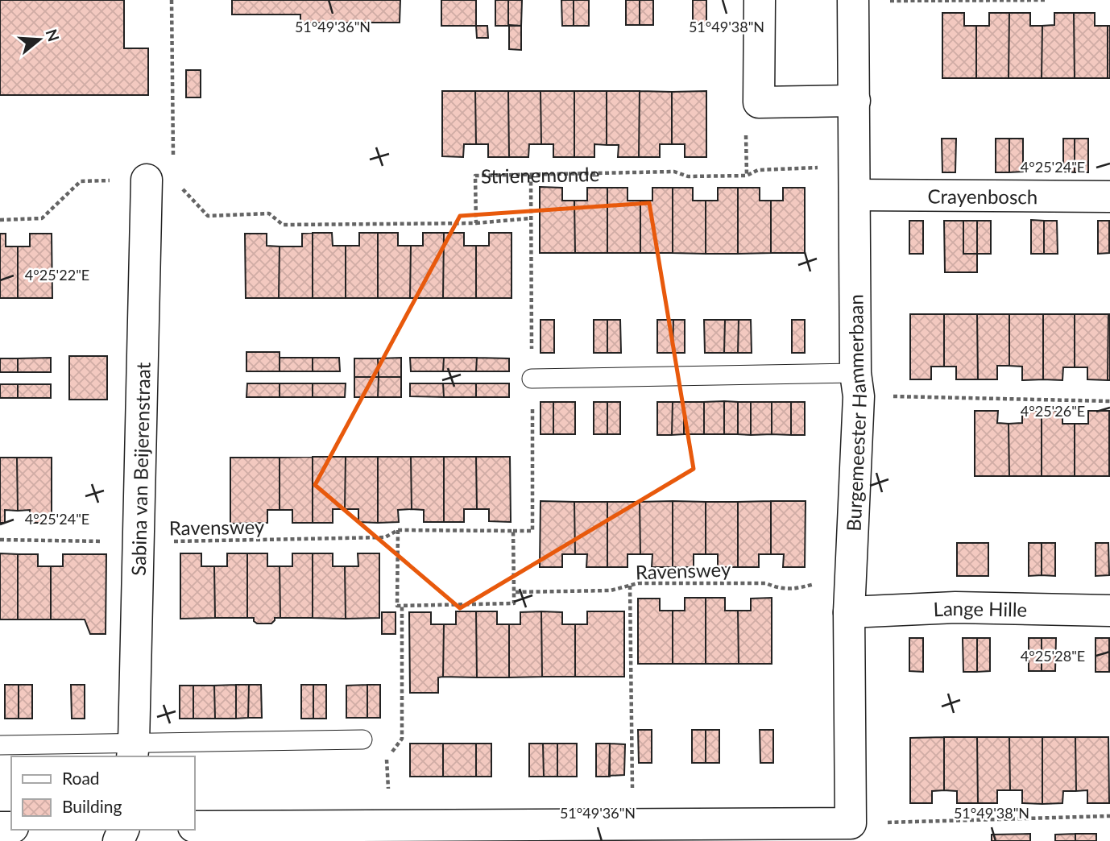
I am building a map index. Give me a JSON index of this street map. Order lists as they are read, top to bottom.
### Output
{
  "streets": {
    "street": [
      "Crayenbosch",
      "Burgemeester Hammerbaan",
      "Sabina van Beijerenstraat",
      "Lange Hille"
    ],
    "path": ["Strienemonde", "Ravenswey"]
  },
  "crossings": [
    ["Strienemonde", "Crayenbosch"],
    ["Strienemonde", "Burgemeester Hammerbaan"],
    ["Crayenbosch", "Burgemeester Hammerbaan"],
    ["Burgemeester Hammerbaan", "Ravenswey"],
    ["Burgemeester Hammerbaan", "Lange Hille"],
    ["Sabina van Beijerenstraat", "Ravenswey"]
  ],
  "legend": ["Road", "Building"],
  "north": "right",
  "coordinates": [
    "51°49'36\"N",
    "51°49'38\"N",
    "4°25'24\"E",
    "4°25'22\"E",
    "4°25'26\"E",
    "4°25'28\"E"
  ]
}
